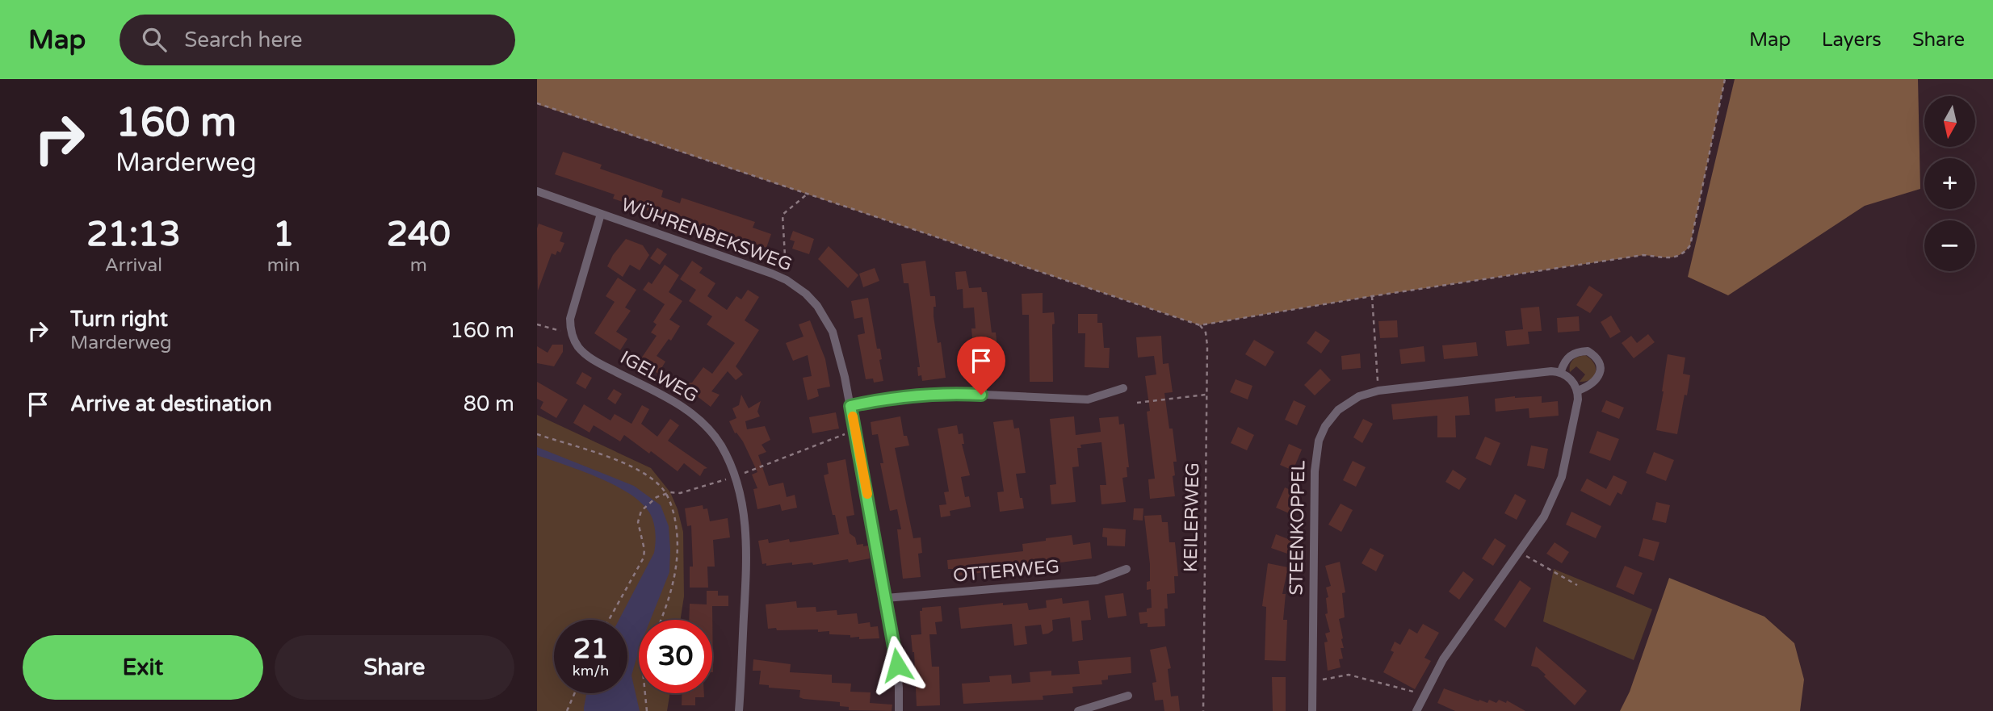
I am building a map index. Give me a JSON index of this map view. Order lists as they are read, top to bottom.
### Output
{
  "streets": {
    "street": [
      "WÜHRENBEKSWEG",
      "IGELWEG",
      "STEENKOPPEL",
      "OTTERWEG"
    ],
    "path": ["KEILERWEG"]
  },
  "crossings": [
    ["WÜHRENBEKSWEG", "OTTERWEG"]
  ],
  "north": "bottom",
  "page": {
    "header": "Map",
    "search": "Search here",
    "nav": ["Map", "Layers", "Share"],
    "turn": ["160 m", "Marderweg"],
    "map_buttons": ["+", "−"],
    "eta": [
      "21:13",
      "Arrival",
      "1",
      "min",
      "240",
      "m"
    ],
    "list": [
      {
        "name": "Turn right",
        "note": "Marderweg",
        "value": "160 m"
      },
      {
        "name": "Arrive at destination",
        "value": "80 m"
      }
    ],
    "speed": "21 km/h",
    "limit": "30",
    "buttons": ["Exit", "Share"]
  }
}
